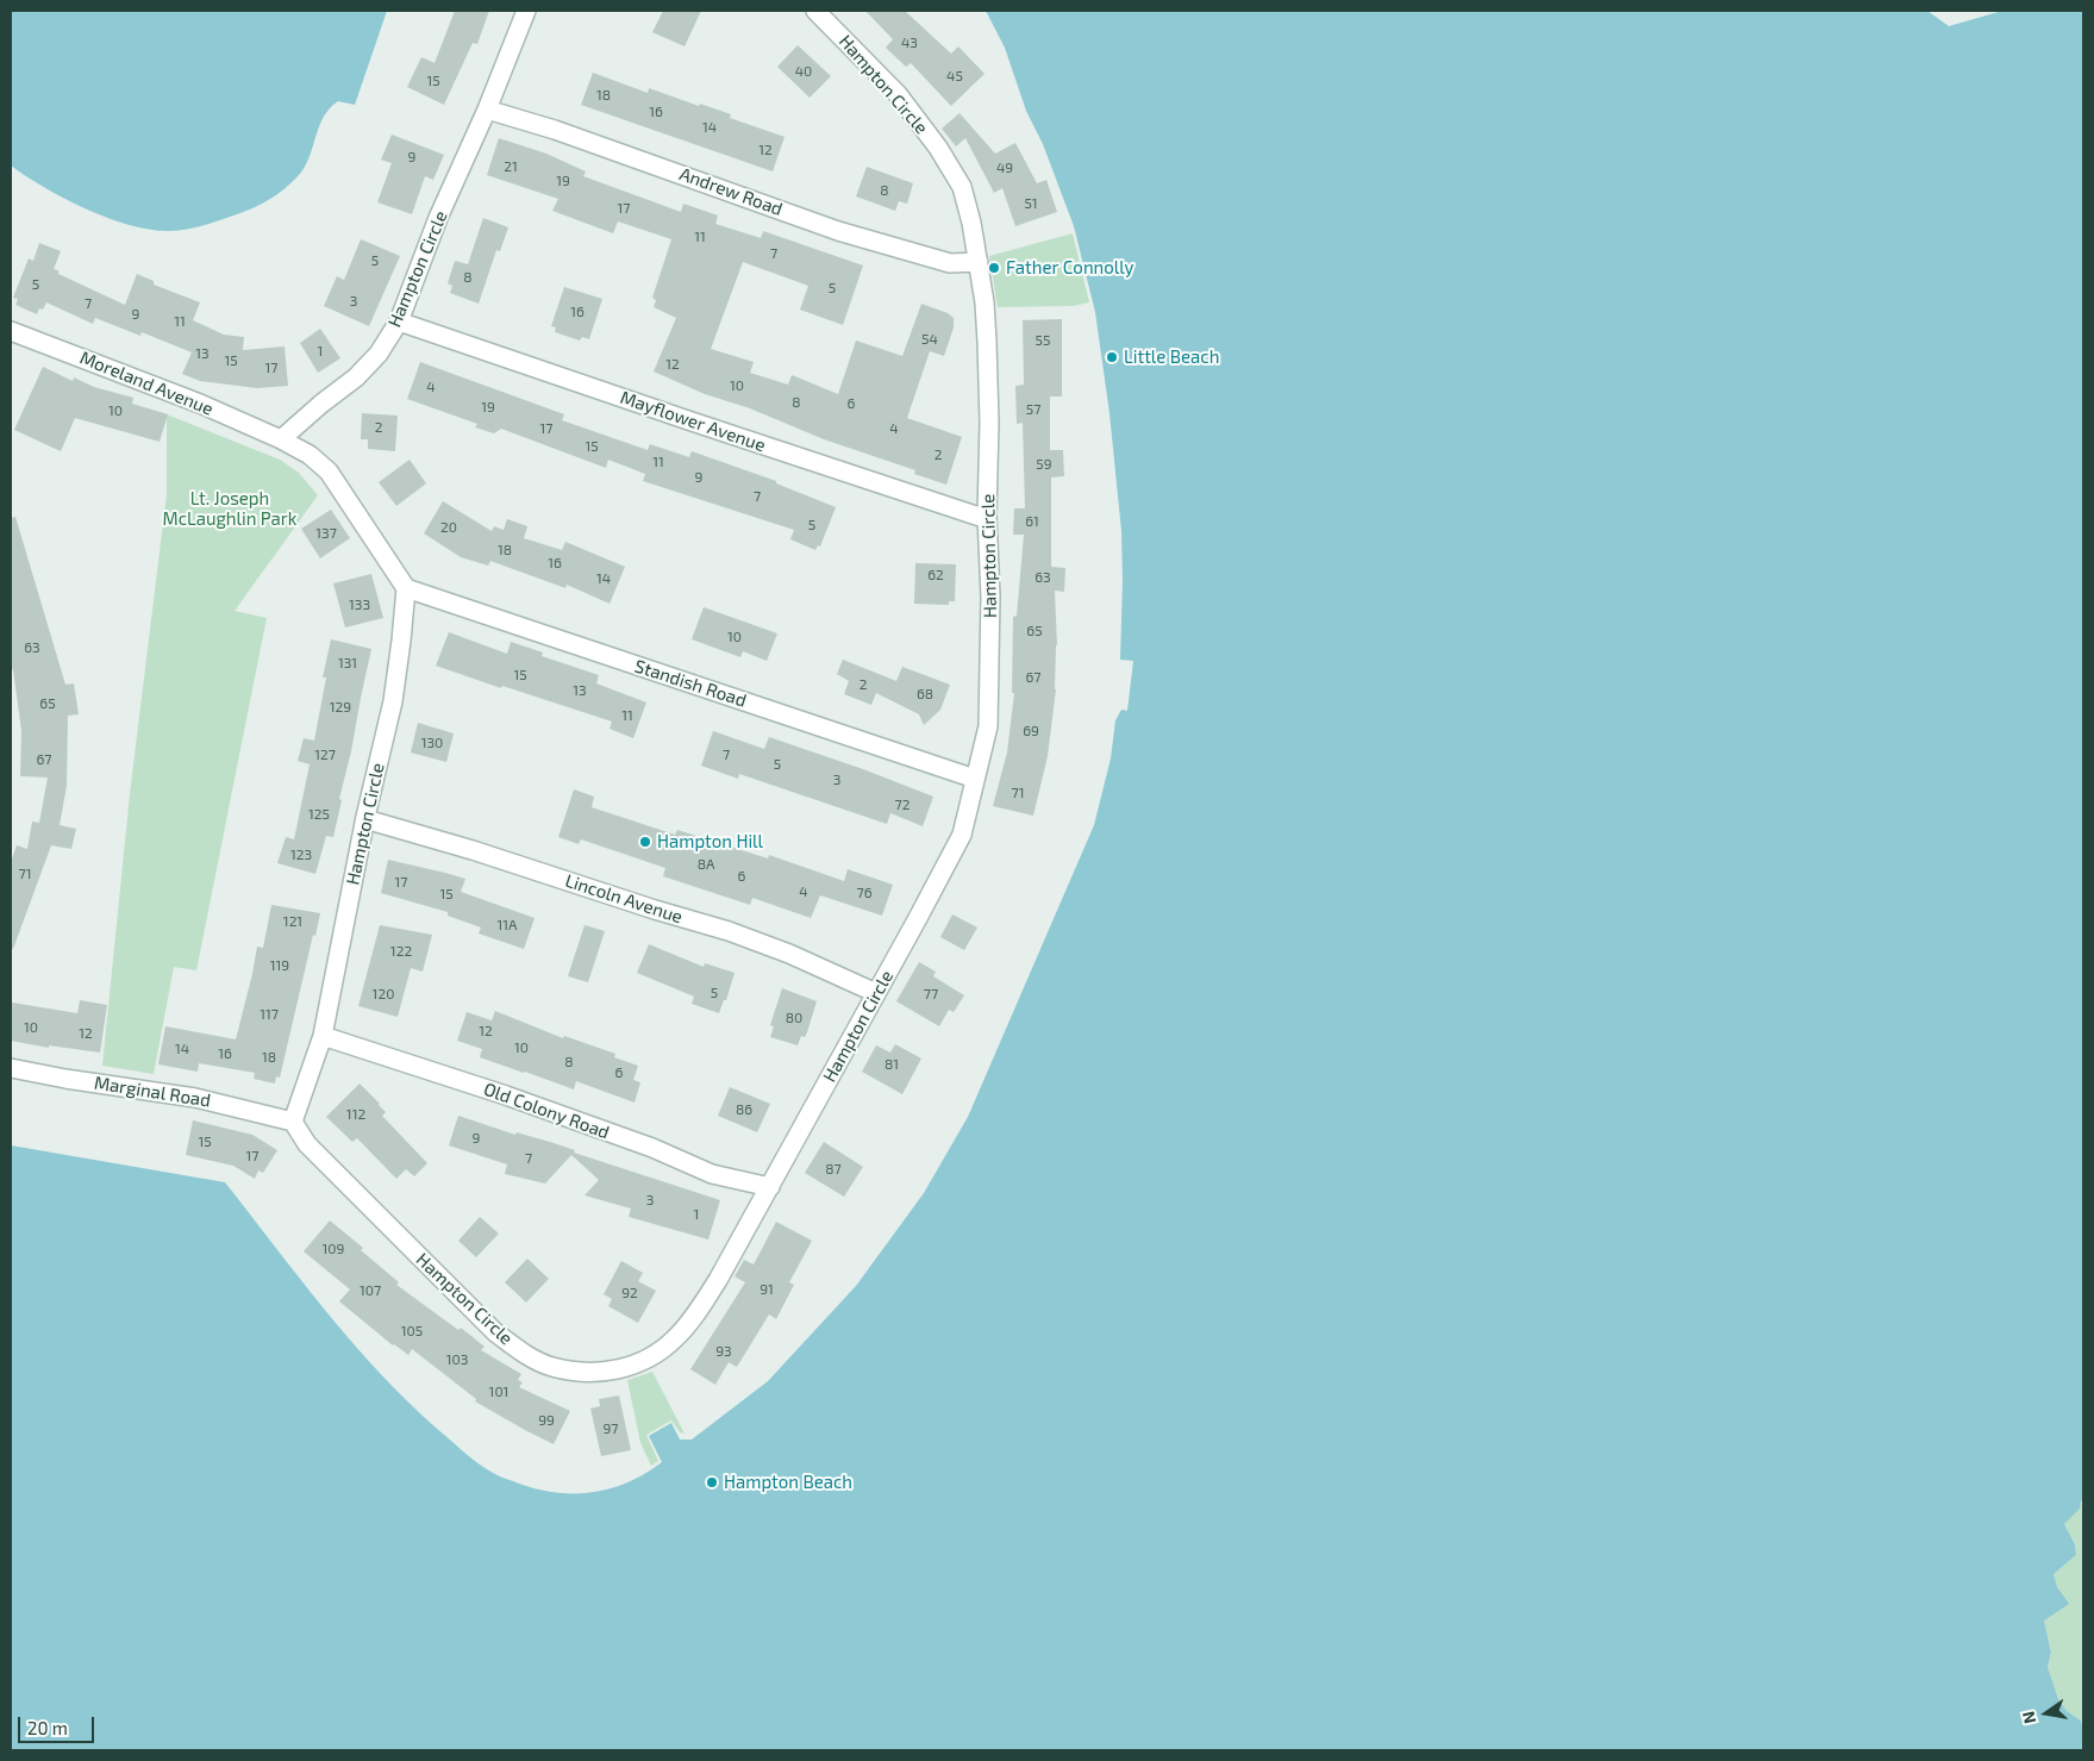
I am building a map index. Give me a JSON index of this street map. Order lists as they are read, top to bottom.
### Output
{
  "streets": {
    "street": [
      "Hampton Circle",
      "Andrew Road",
      "Moreland Avenue",
      "Mayflower Avenue",
      "Standish Road",
      "Lincoln Avenue",
      "Marginal Road",
      "Old Colony Road"
    ]
  },
  "crossings": [
    ["Hampton Circle", "Andrew Road"],
    ["Hampton Circle", "Moreland Avenue"],
    ["Hampton Circle", "Mayflower Avenue"],
    ["Hampton Circle", "Standish Road"],
    ["Hampton Circle", "Lincoln Avenue"],
    ["Hampton Circle", "Marginal Road"],
    ["Hampton Circle", "Old Colony Road"]
  ],
  "parks": ["Lt. Joseph McLaughlin Park"],
  "places": [
    "Father Connolly",
    "Little Beach",
    "Hampton Hill",
    "Hampton Beach"
  ],
  "house_numbers": [
    "43",
    "40",
    "45",
    "15",
    "18",
    "16",
    "14",
    "12",
    "9",
    "21",
    "49",
    "19",
    "8",
    "51",
    "17",
    "11",
    "7",
    "5",
    "8",
    "5",
    "5",
    "3",
    "7",
    "16",
    "9",
    "11",
    "54",
    "55",
    "1",
    "13",
    "15",
    "12",
    "17",
    "10",
    "4",
    "8",
    "6",
    "19",
    "57",
    "10",
    "2",
    "17",
    "4",
    "15",
    "2",
    "11",
    "59",
    "9",
    "7",
    "61",
    "5",
    "20",
    "137",
    "18",
    "16",
    "62",
    "63",
    "14",
    "133",
    "65",
    "10",
    "63",
    "131",
    "15",
    "67",
    "2",
    "13",
    "68",
    "65",
    "129",
    "11",
    "69",
    "130",
    "127",
    "7",
    "67",
    "5",
    "3",
    "71",
    "72",
    "125",
    "123",
    "8A",
    "71",
    "6",
    "17",
    "4",
    "76",
    "15",
    "121",
    "11A",
    "122",
    "119",
    "5",
    "120",
    "77",
    "117",
    "80",
    "10",
    "12",
    "12",
    "10",
    "14",
    "16",
    "18",
    "8",
    "81",
    "6",
    "86",
    "112",
    "9",
    "15",
    "17",
    "7",
    "87",
    "3",
    "1",
    "109",
    "91",
    "107",
    "92",
    "105",
    "93",
    "103",
    "101",
    "99",
    "97"
  ],
  "scale_bar": "20 m",
  "north": "left"
}
